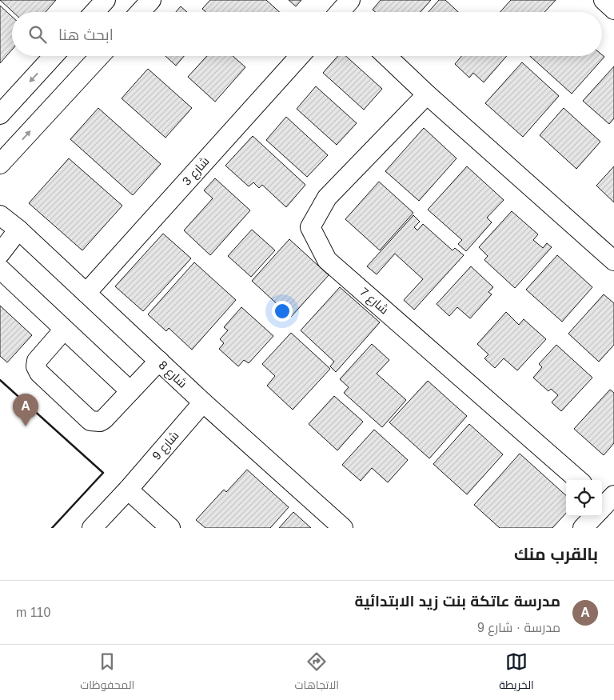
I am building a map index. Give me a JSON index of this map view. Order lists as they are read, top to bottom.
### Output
{
  "streets": {
    "street": [
      "شارع 3",
      "شارع 7",
      "شارع 8",
      "شارع 9"
    ]
  },
  "crossings": [
    ["شارع 3", "شارع 8"],
    ["شارع 8", "شارع 9"]
  ],
  "page": {
    "search": "ابحث هنا",
    "pins": "A",
    "heading": "بالقرب منك",
    "list": [
      {
        "mark": "A",
        "name": "مدرسة عاتكة بنت زيد الابتدائية",
        "note": "مدرسة · شارع 9",
        "value": "110 m"
      }
    ],
    "nav": ["الخريطة", "الاتجاهات", "المحفوظات"]
  }
}
